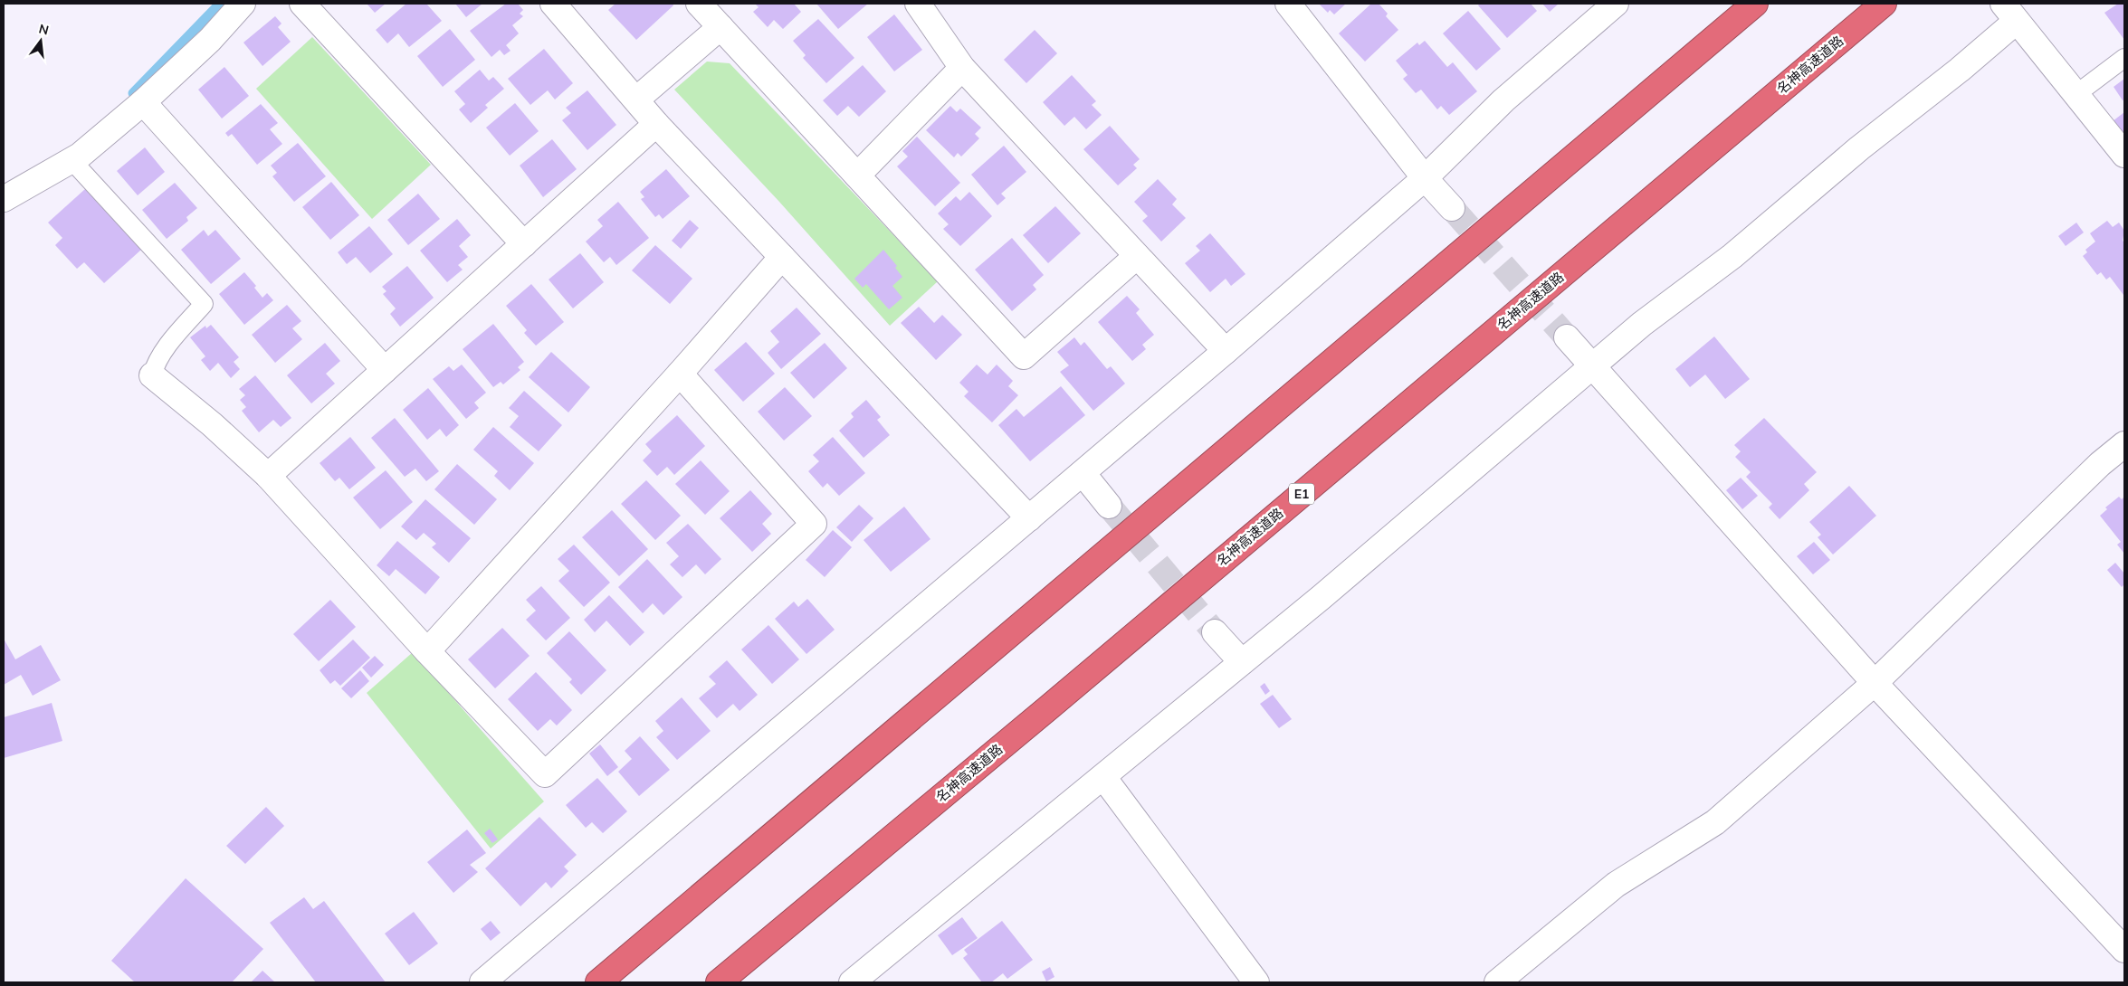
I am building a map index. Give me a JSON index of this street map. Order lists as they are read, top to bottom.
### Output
{
  "streets": {
    "highway": ["名神高速道路", "E1"]
  },
  "north": "top"
}
